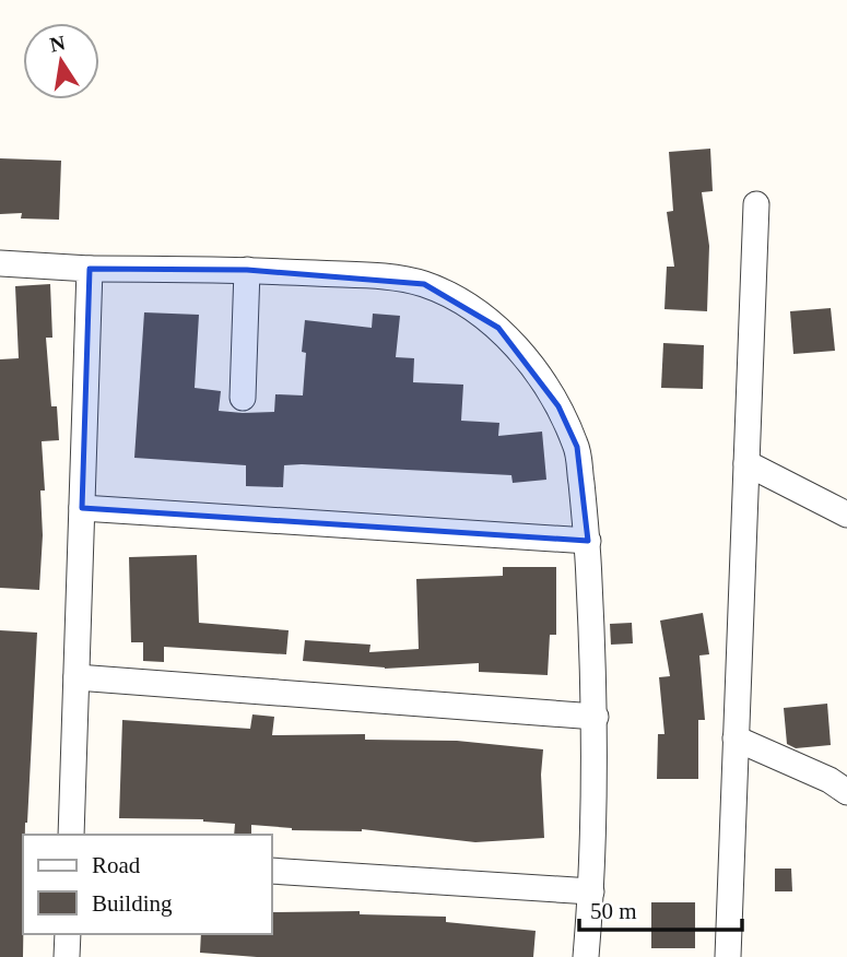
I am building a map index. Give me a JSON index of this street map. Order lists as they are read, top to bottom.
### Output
{
  "legend": ["Road", "Building"],
  "scale_bar": "50 m",
  "north": "top"
}
